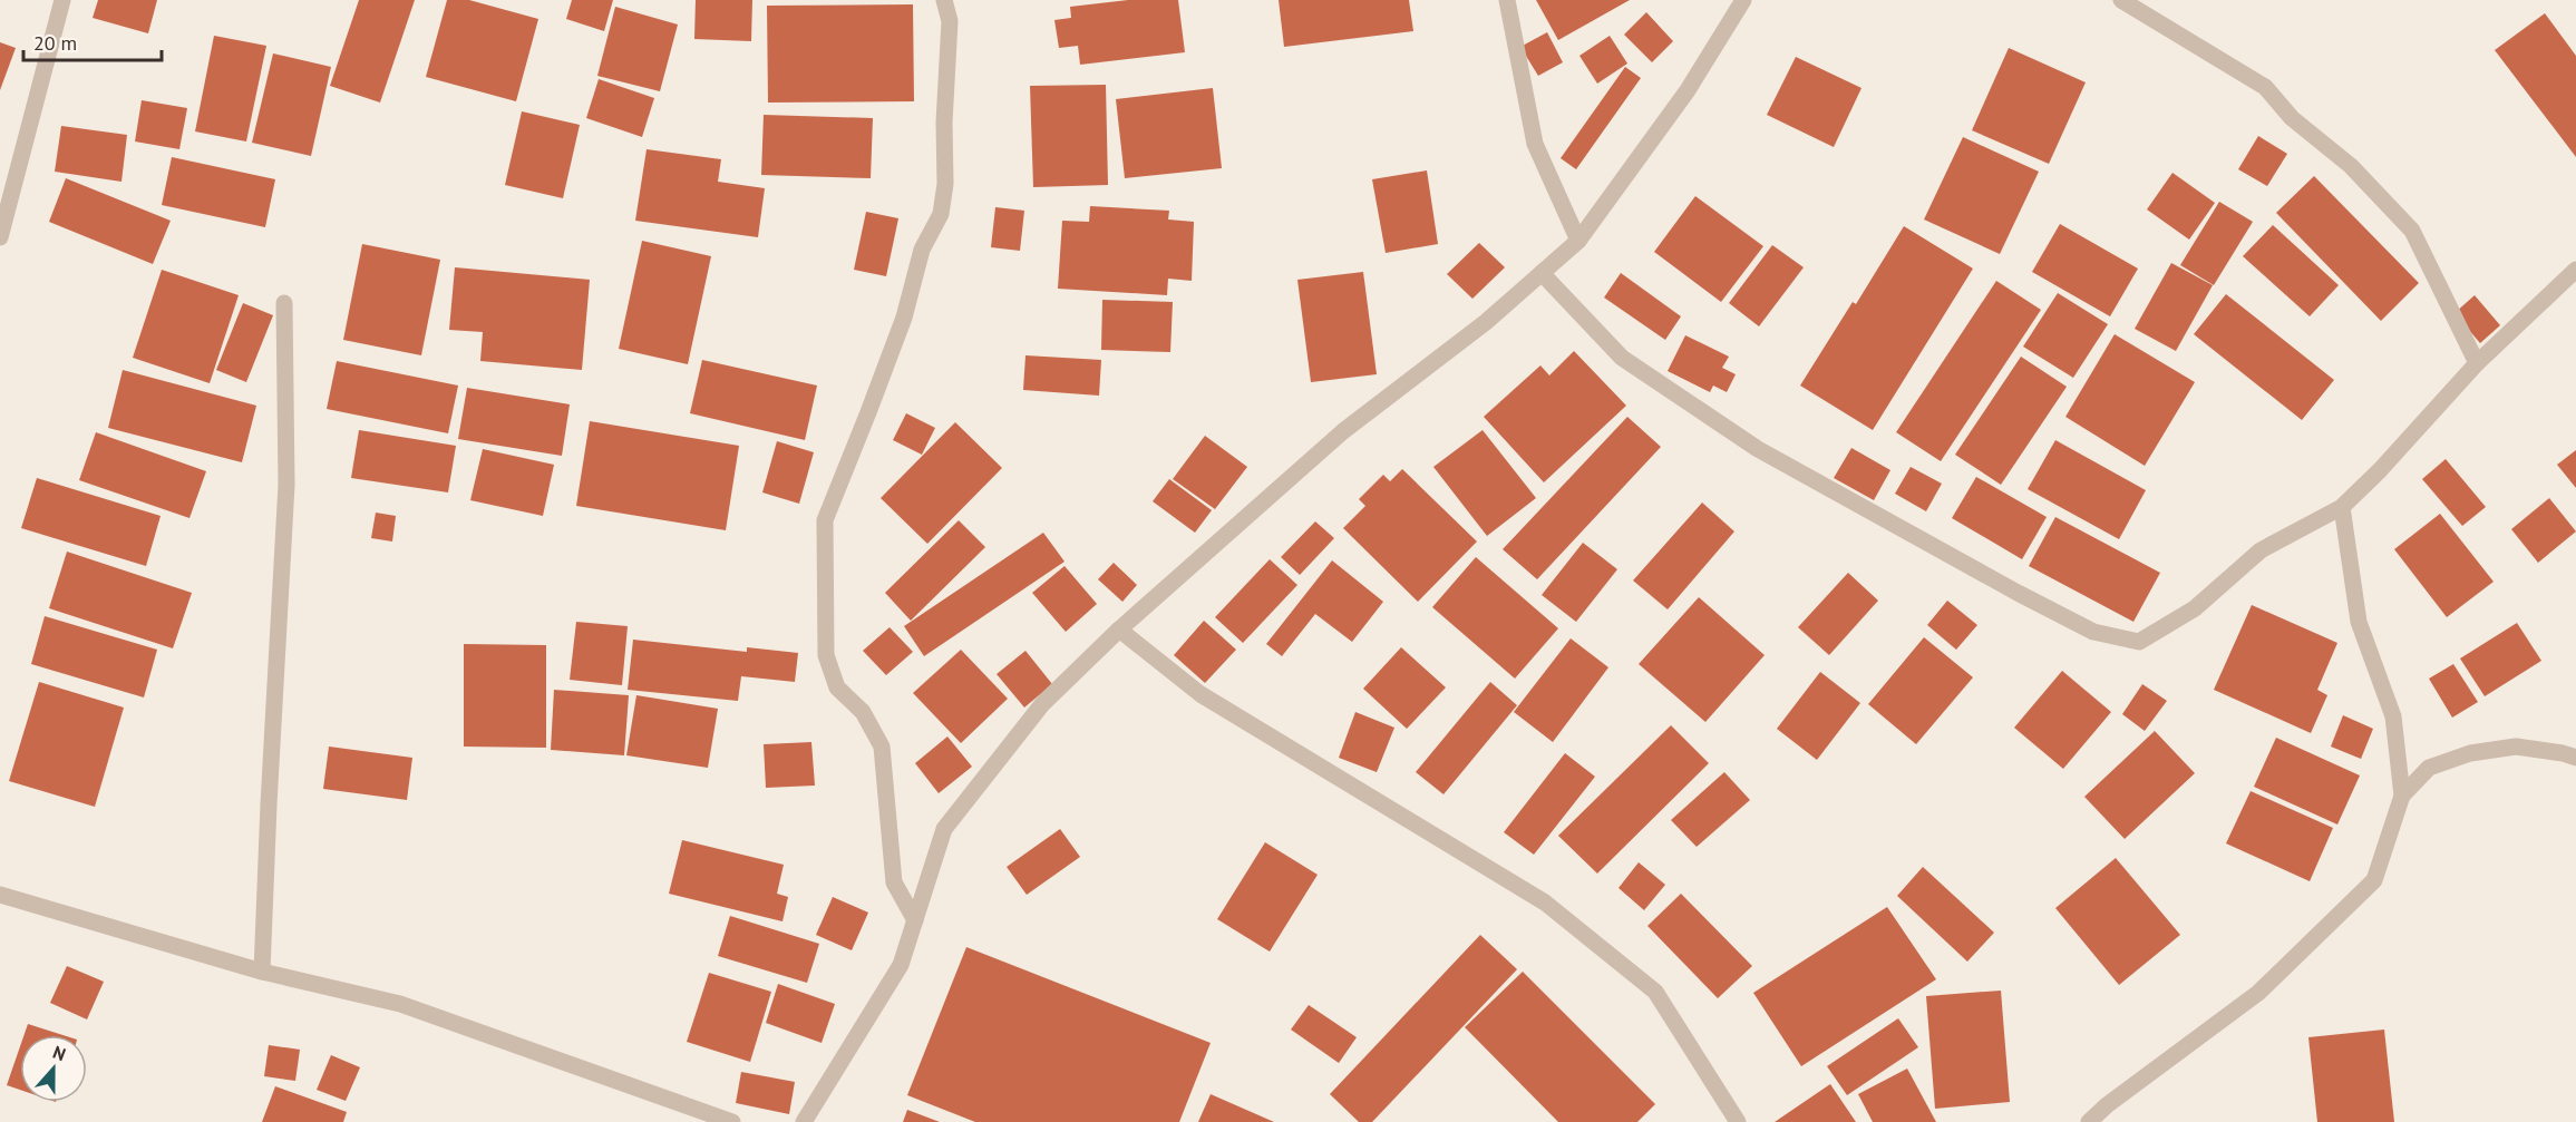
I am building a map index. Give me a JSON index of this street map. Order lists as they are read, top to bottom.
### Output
{
  "scale_bar": "20 m",
  "north": "top"
}
